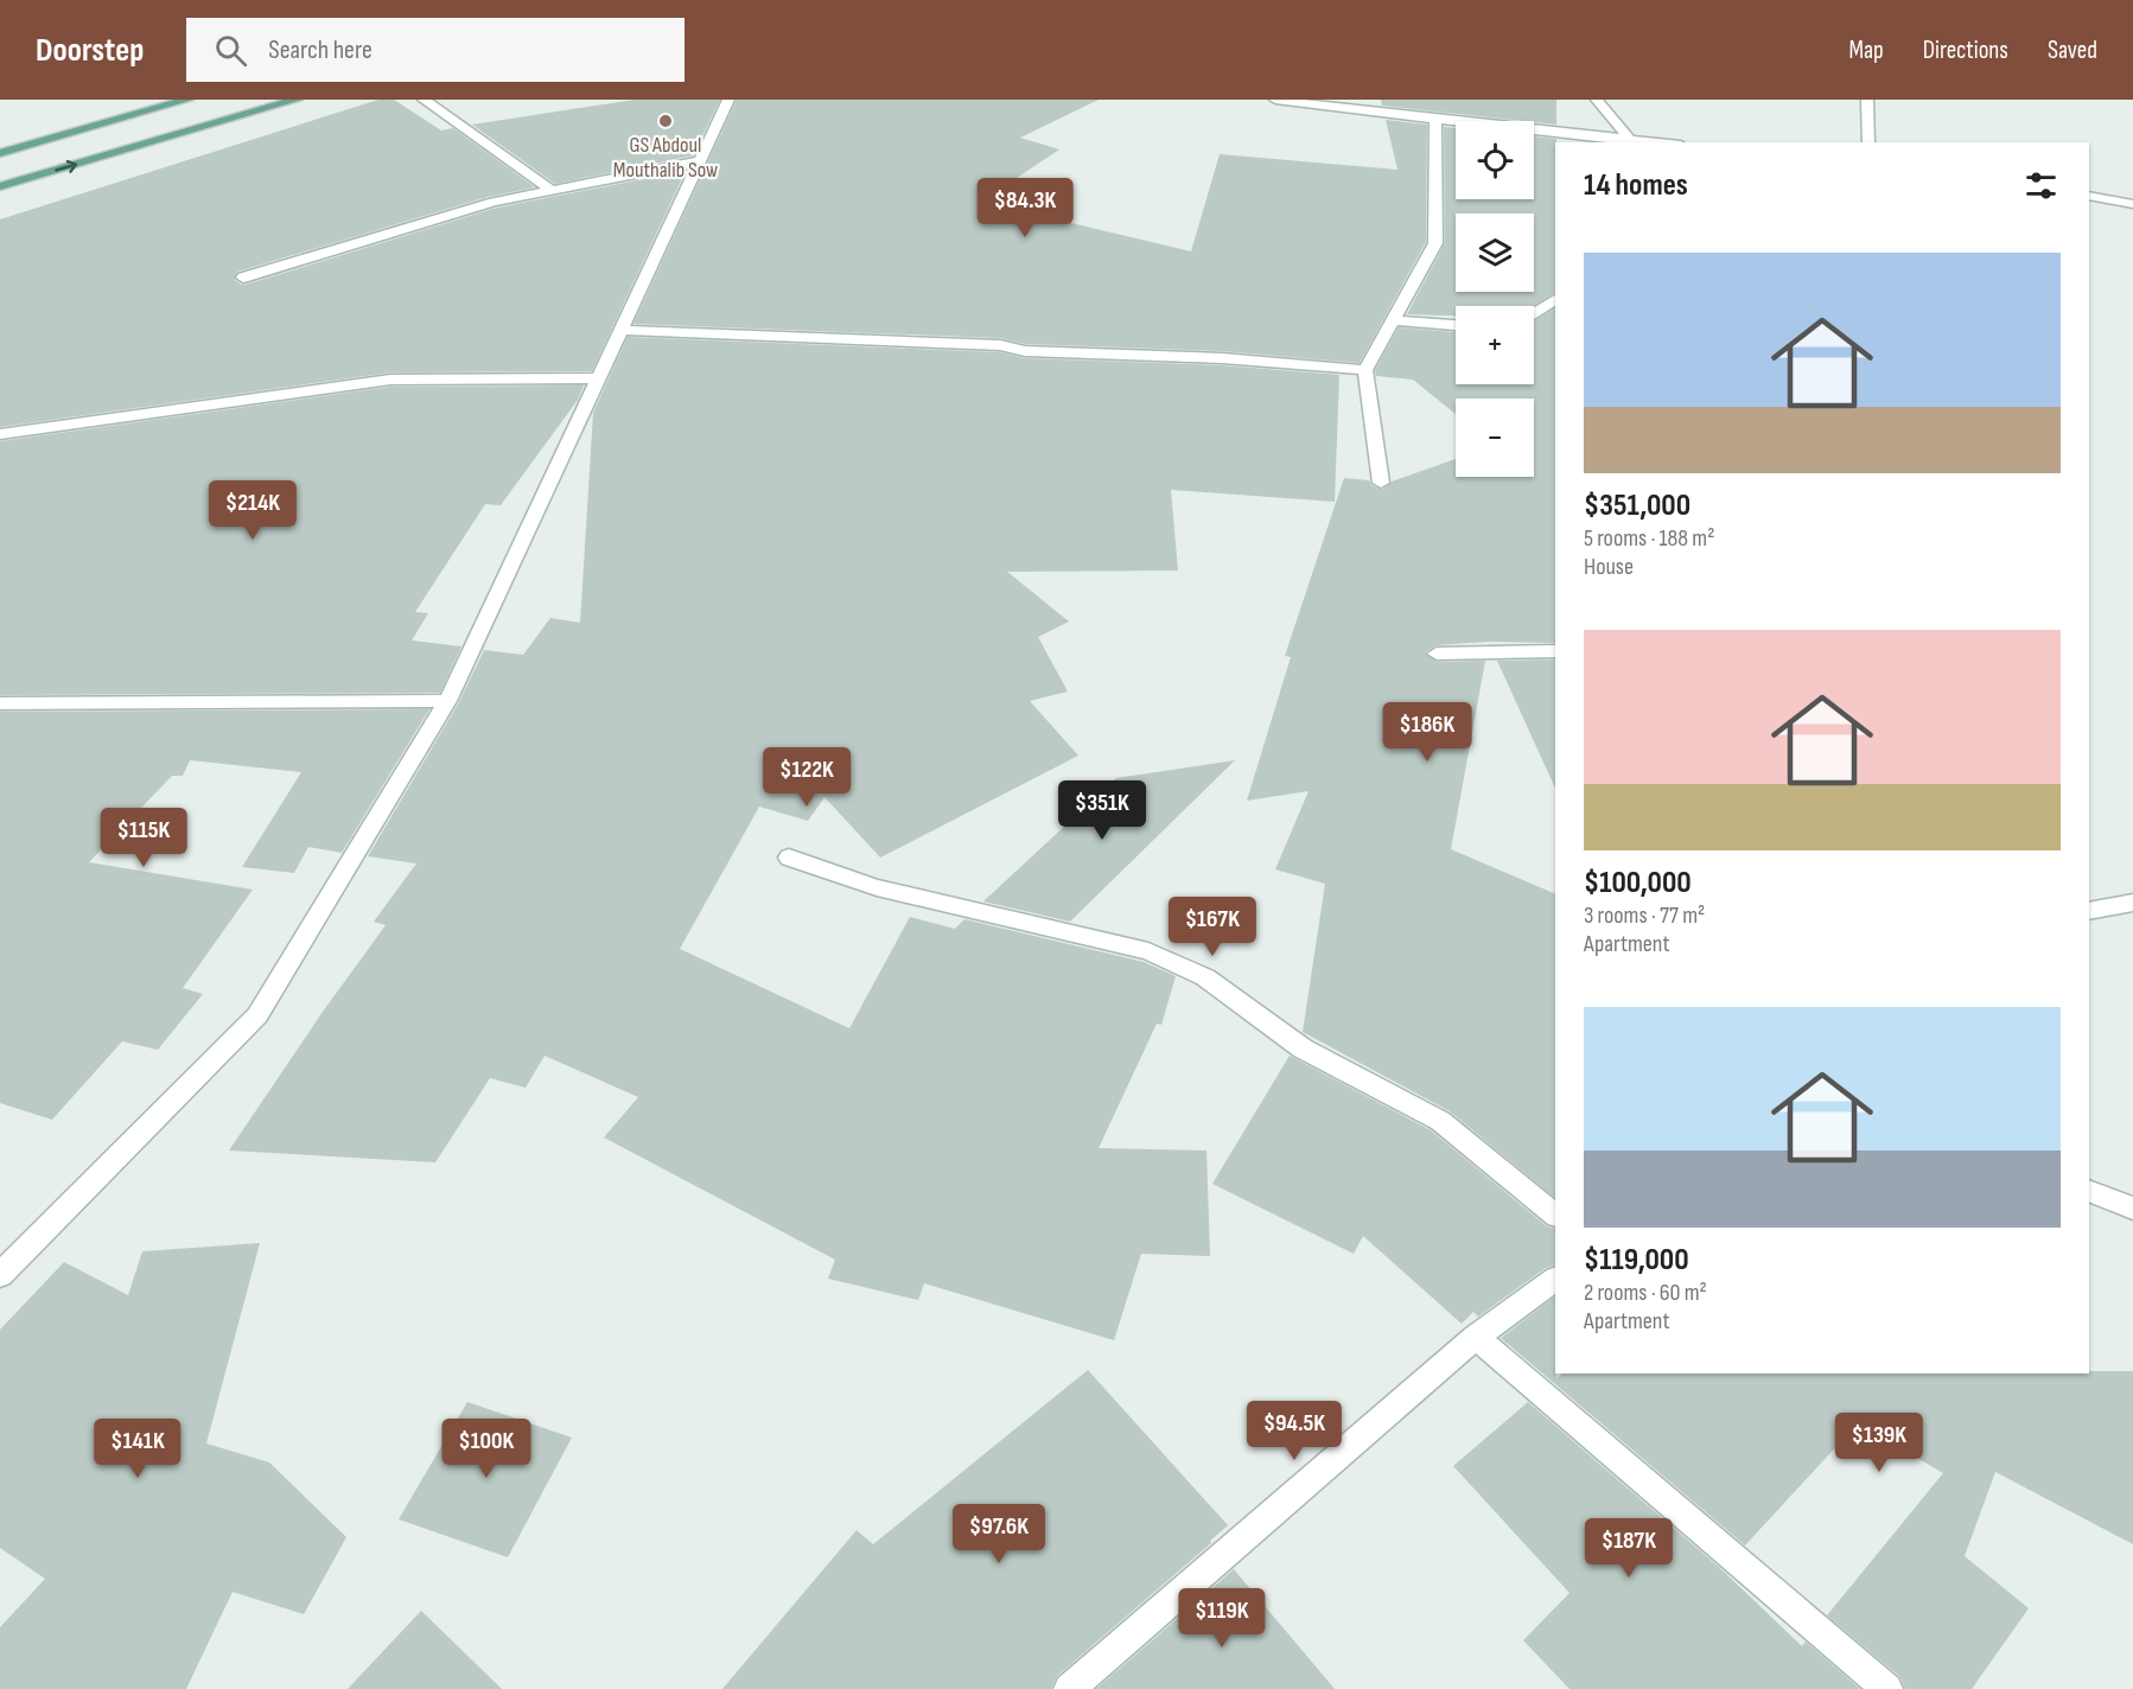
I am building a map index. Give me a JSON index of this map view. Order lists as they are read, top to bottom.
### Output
{
  "places": ["GS Abdoul Mouthalib Sow"],
  "page": {
    "header": "Doorstep",
    "search": "Search here",
    "nav": ["Map", "Directions", "Saved"],
    "map_buttons": ["+", "−"],
    "heading": "14 homes",
    "price": [
      "$84.3K",
      "$214K",
      "$186K",
      "$122K",
      "$351K",
      "$115K",
      "$167K",
      "$94.5K",
      "$139K",
      "$141K",
      "$100K",
      "$97.6K",
      "$187K",
      "$119K"
    ],
    "list": [
      {
        "name": "$351,000",
        "note": "5 rooms · 188 m² · House"
      },
      {
        "name": "$100,000",
        "note": "3 rooms · 77 m² · Apartment"
      },
      {
        "name": "$119,000",
        "note": "2 rooms · 60 m² · Apartment"
      }
    ]
  }
}
